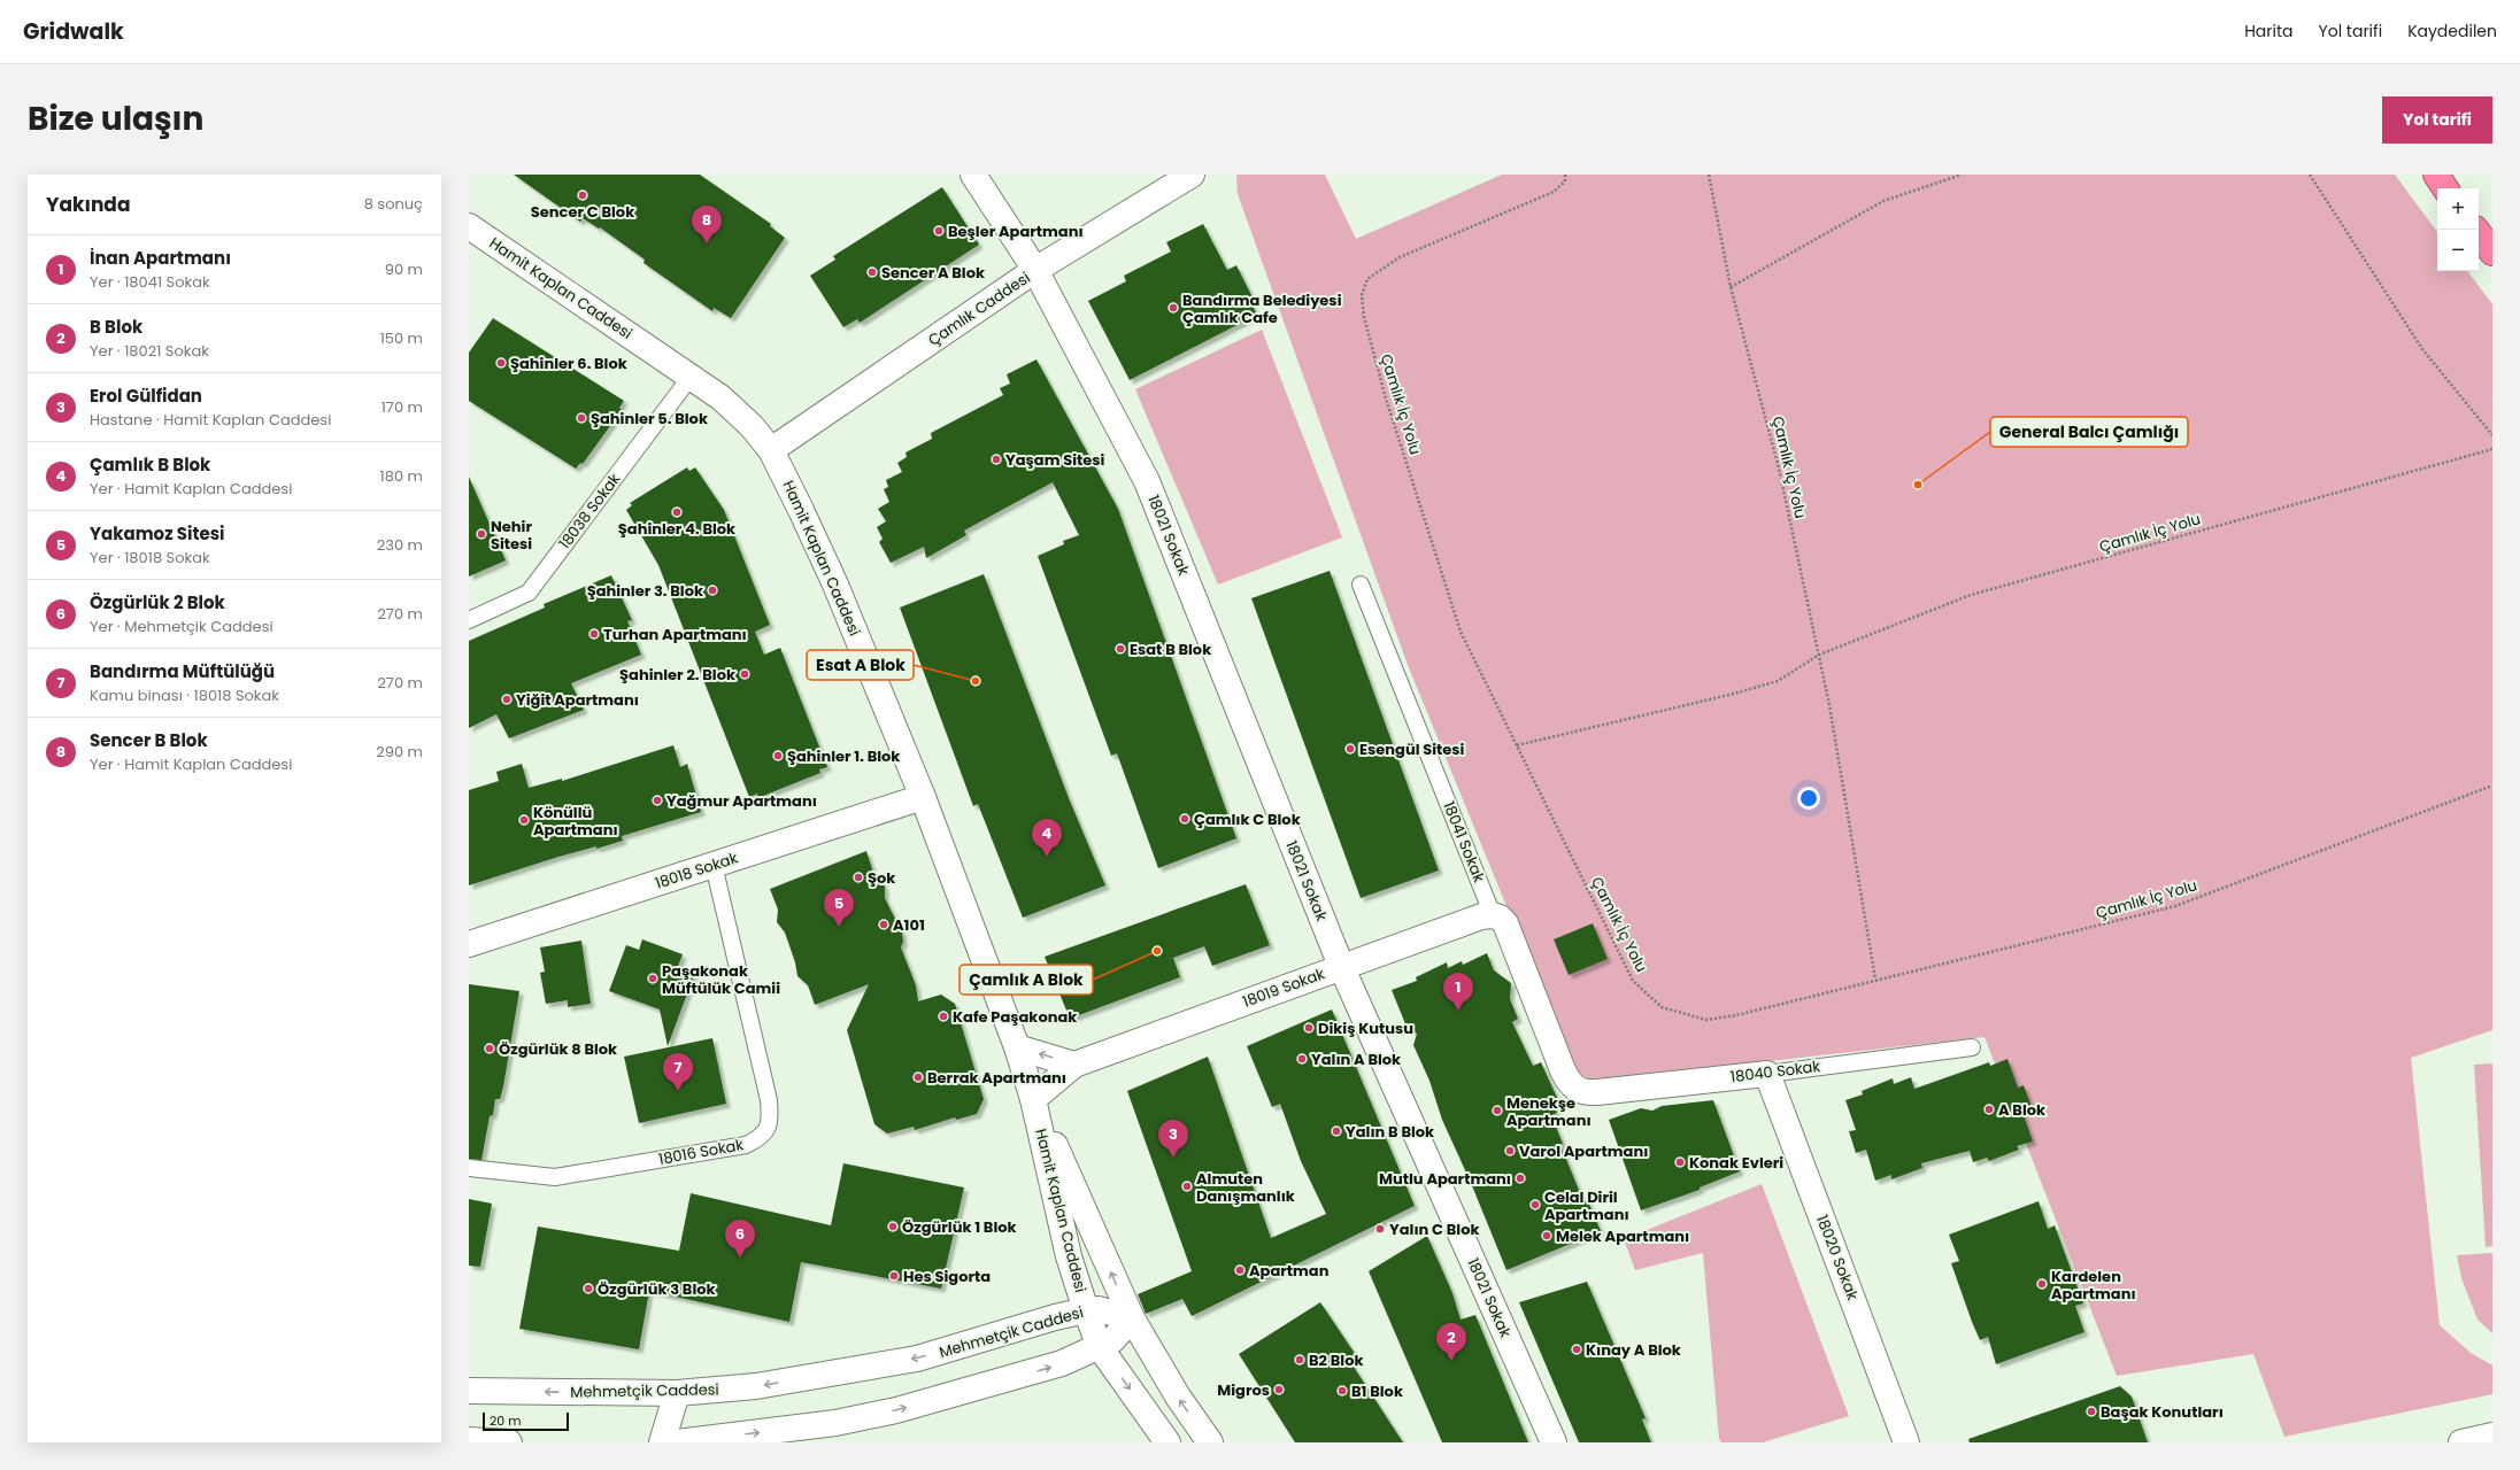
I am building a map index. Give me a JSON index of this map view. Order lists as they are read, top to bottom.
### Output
{
  "streets": {
    "street": [
      "Hamit Kaplan Caddesi",
      "Çamlık Caddesi",
      "18021 Sokak",
      "18041 Sokak",
      "18018 Sokak",
      "18019 Sokak",
      "18040 Sokak",
      "18020 Sokak",
      "Mehmetçik Caddesi"
    ],
    "lane": ["18038 Sokak", "18016 Sokak"],
    "path": ["Çamlık İç Yolu"]
  },
  "crossings": [
    ["Hamit Kaplan Caddesi", "Çamlık Caddesi"],
    ["Hamit Kaplan Caddesi", "18038 Sokak"],
    ["Hamit Kaplan Caddesi", "18018 Sokak"],
    ["Hamit Kaplan Caddesi", "18019 Sokak"],
    ["Hamit Kaplan Caddesi", "Mehmetçik Caddesi"],
    ["Çamlık Caddesi", "18021 Sokak"],
    ["18021 Sokak", "18019 Sokak"],
    ["18041 Sokak", "18019 Sokak"],
    ["18041 Sokak", "18040 Sokak"],
    ["18018 Sokak", "18016 Sokak"],
    ["18040 Sokak", "18020 Sokak"]
  ],
  "places": [
    "Sencer C Blok",
    "Beşler Apartmanı",
    "Sencer A Blok",
    "Bandırma Belediyesi Çamlık Cafe",
    "Şahinler 6. Blok",
    "Şahinler 5. Blok",
    "Yaşam Sitesi",
    "General Balcı Çamlığı",
    "Şahinler 4. Blok",
    "Nehir Sitesi",
    "Şahinler 3. Blok",
    "Turhan Apartmanı",
    "Esat B Blok",
    "Şahinler 2. Blok",
    "Esat A Blok",
    "Yiğit Apartmanı",
    "Esengül Sitesi",
    "Şahinler 1. Blok",
    "Yağmur Apartmanı",
    "Çamlık C Blok",
    "Könüllü Apartmanı",
    "Şok",
    "A101",
    "Çamlık A Blok",
    "Paşakonak Müftülük Camii",
    "Kafe Paşakonak",
    "Dikiş Kutusu",
    "Özgürlük 8 Blok",
    "Yalın A Blok",
    "Berrak Apartmanı",
    "A Blok",
    "Menekşe Apartmanı",
    "Yalın B Blok",
    "Varol Apartmanı",
    "Konak Evleri",
    "Mutlu Apartmanı",
    "Almuten Danışmanlık",
    "Celal Diril Apartmanı",
    "Özgürlük 1 Blok",
    "Yalın C Blok",
    "Melek Apartmanı",
    "Apartman",
    "Hes Sigorta",
    "Kardelen Apartmanı",
    "Özgürlük 3 Blok",
    "Kınay A Blok",
    "B2 Blok",
    "Migros",
    "B1 Blok",
    "Başak Konutları"
  ],
  "scale_bar": "20 m",
  "page": {
    "header": "Gridwalk",
    "nav": ["Harita", "Yol tarifi", "Kaydedilen"],
    "title": "Bize ulaşın",
    "buttons": "Yol tarifi",
    "heading": ["Yakında", "8 sonuç"],
    "map_buttons": ["+", "−"],
    "pins": [
      "8",
      "4",
      "5",
      "1",
      "7",
      "3",
      "6",
      "2"
    ],
    "list": [
      {
        "mark": "1",
        "name": "İnan Apartmanı",
        "note": "Yer · 18041 Sokak",
        "value": "90 m"
      },
      {
        "mark": "2",
        "name": "B Blok",
        "note": "Yer · 18021 Sokak",
        "value": "150 m"
      },
      {
        "mark": "3",
        "name": "Erol Gülfidan",
        "note": "Hastane · Hamit Kaplan Caddesi",
        "value": "170 m"
      },
      {
        "mark": "4",
        "name": "Çamlık B Blok",
        "note": "Yer · Hamit Kaplan Caddesi",
        "value": "180 m"
      },
      {
        "mark": "5",
        "name": "Yakamoz Sitesi",
        "note": "Yer · 18018 Sokak",
        "value": "230 m"
      },
      {
        "mark": "6",
        "name": "Özgürlük 2 Blok",
        "note": "Yer · Mehmetçik Caddesi",
        "value": "270 m"
      },
      {
        "mark": "7",
        "name": "Bandırma Müftülüğü",
        "note": "Kamu binası · 18018 Sokak",
        "value": "270 m"
      },
      {
        "mark": "8",
        "name": "Sencer B Blok",
        "note": "Yer · Hamit Kaplan Caddesi",
        "value": "290 m"
      }
    ],
    "scale": "20 m"
  }
}
